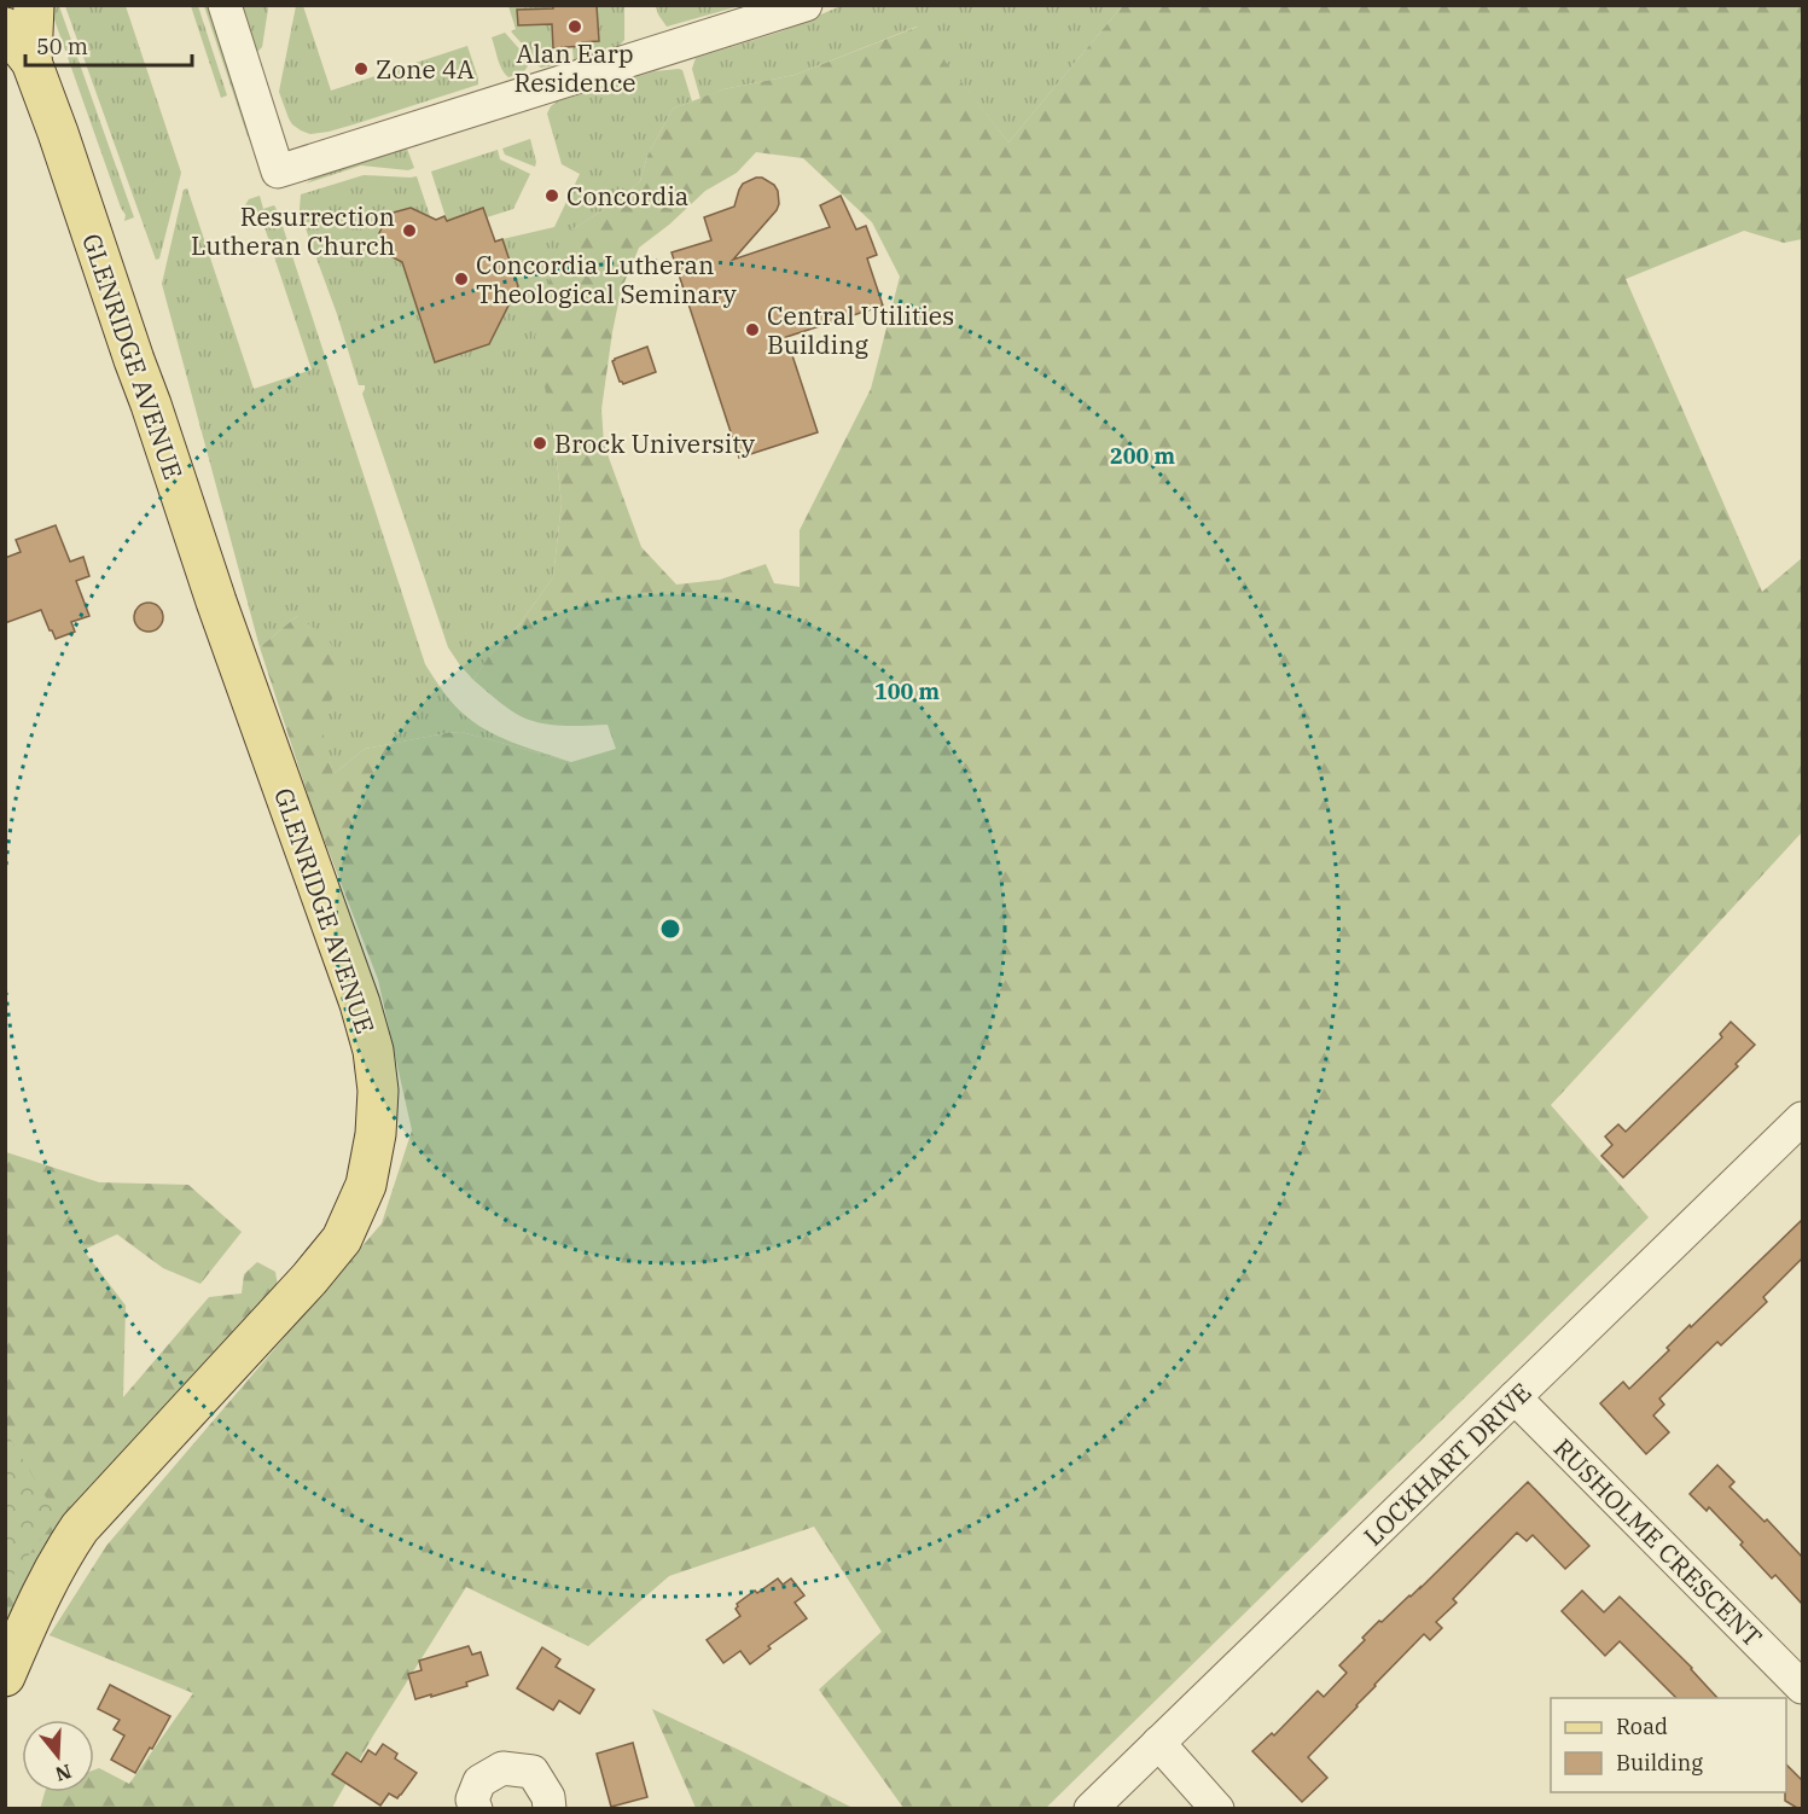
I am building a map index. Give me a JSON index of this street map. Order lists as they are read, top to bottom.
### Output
{
  "streets": {
    "main road": ["GLENRIDGE AVENUE"],
    "street": ["LOCKHART DRIVE", "RUSHOLME CRESCENT"]
  },
  "crossings": [
    ["LOCKHART DRIVE", "RUSHOLME CRESCENT"]
  ],
  "places": [
    "Alan Earp Residence",
    "Zone 4A",
    "Concordia",
    "Resurrection Lutheran Church",
    "Concordia Lutheran Theological Seminary",
    "Central Utilities Building",
    "Brock University"
  ],
  "legend": ["Road", "Building"],
  "scale_bar": "50 m",
  "north": "bottom",
  "rings": ["200 m", "100 m"]
}
